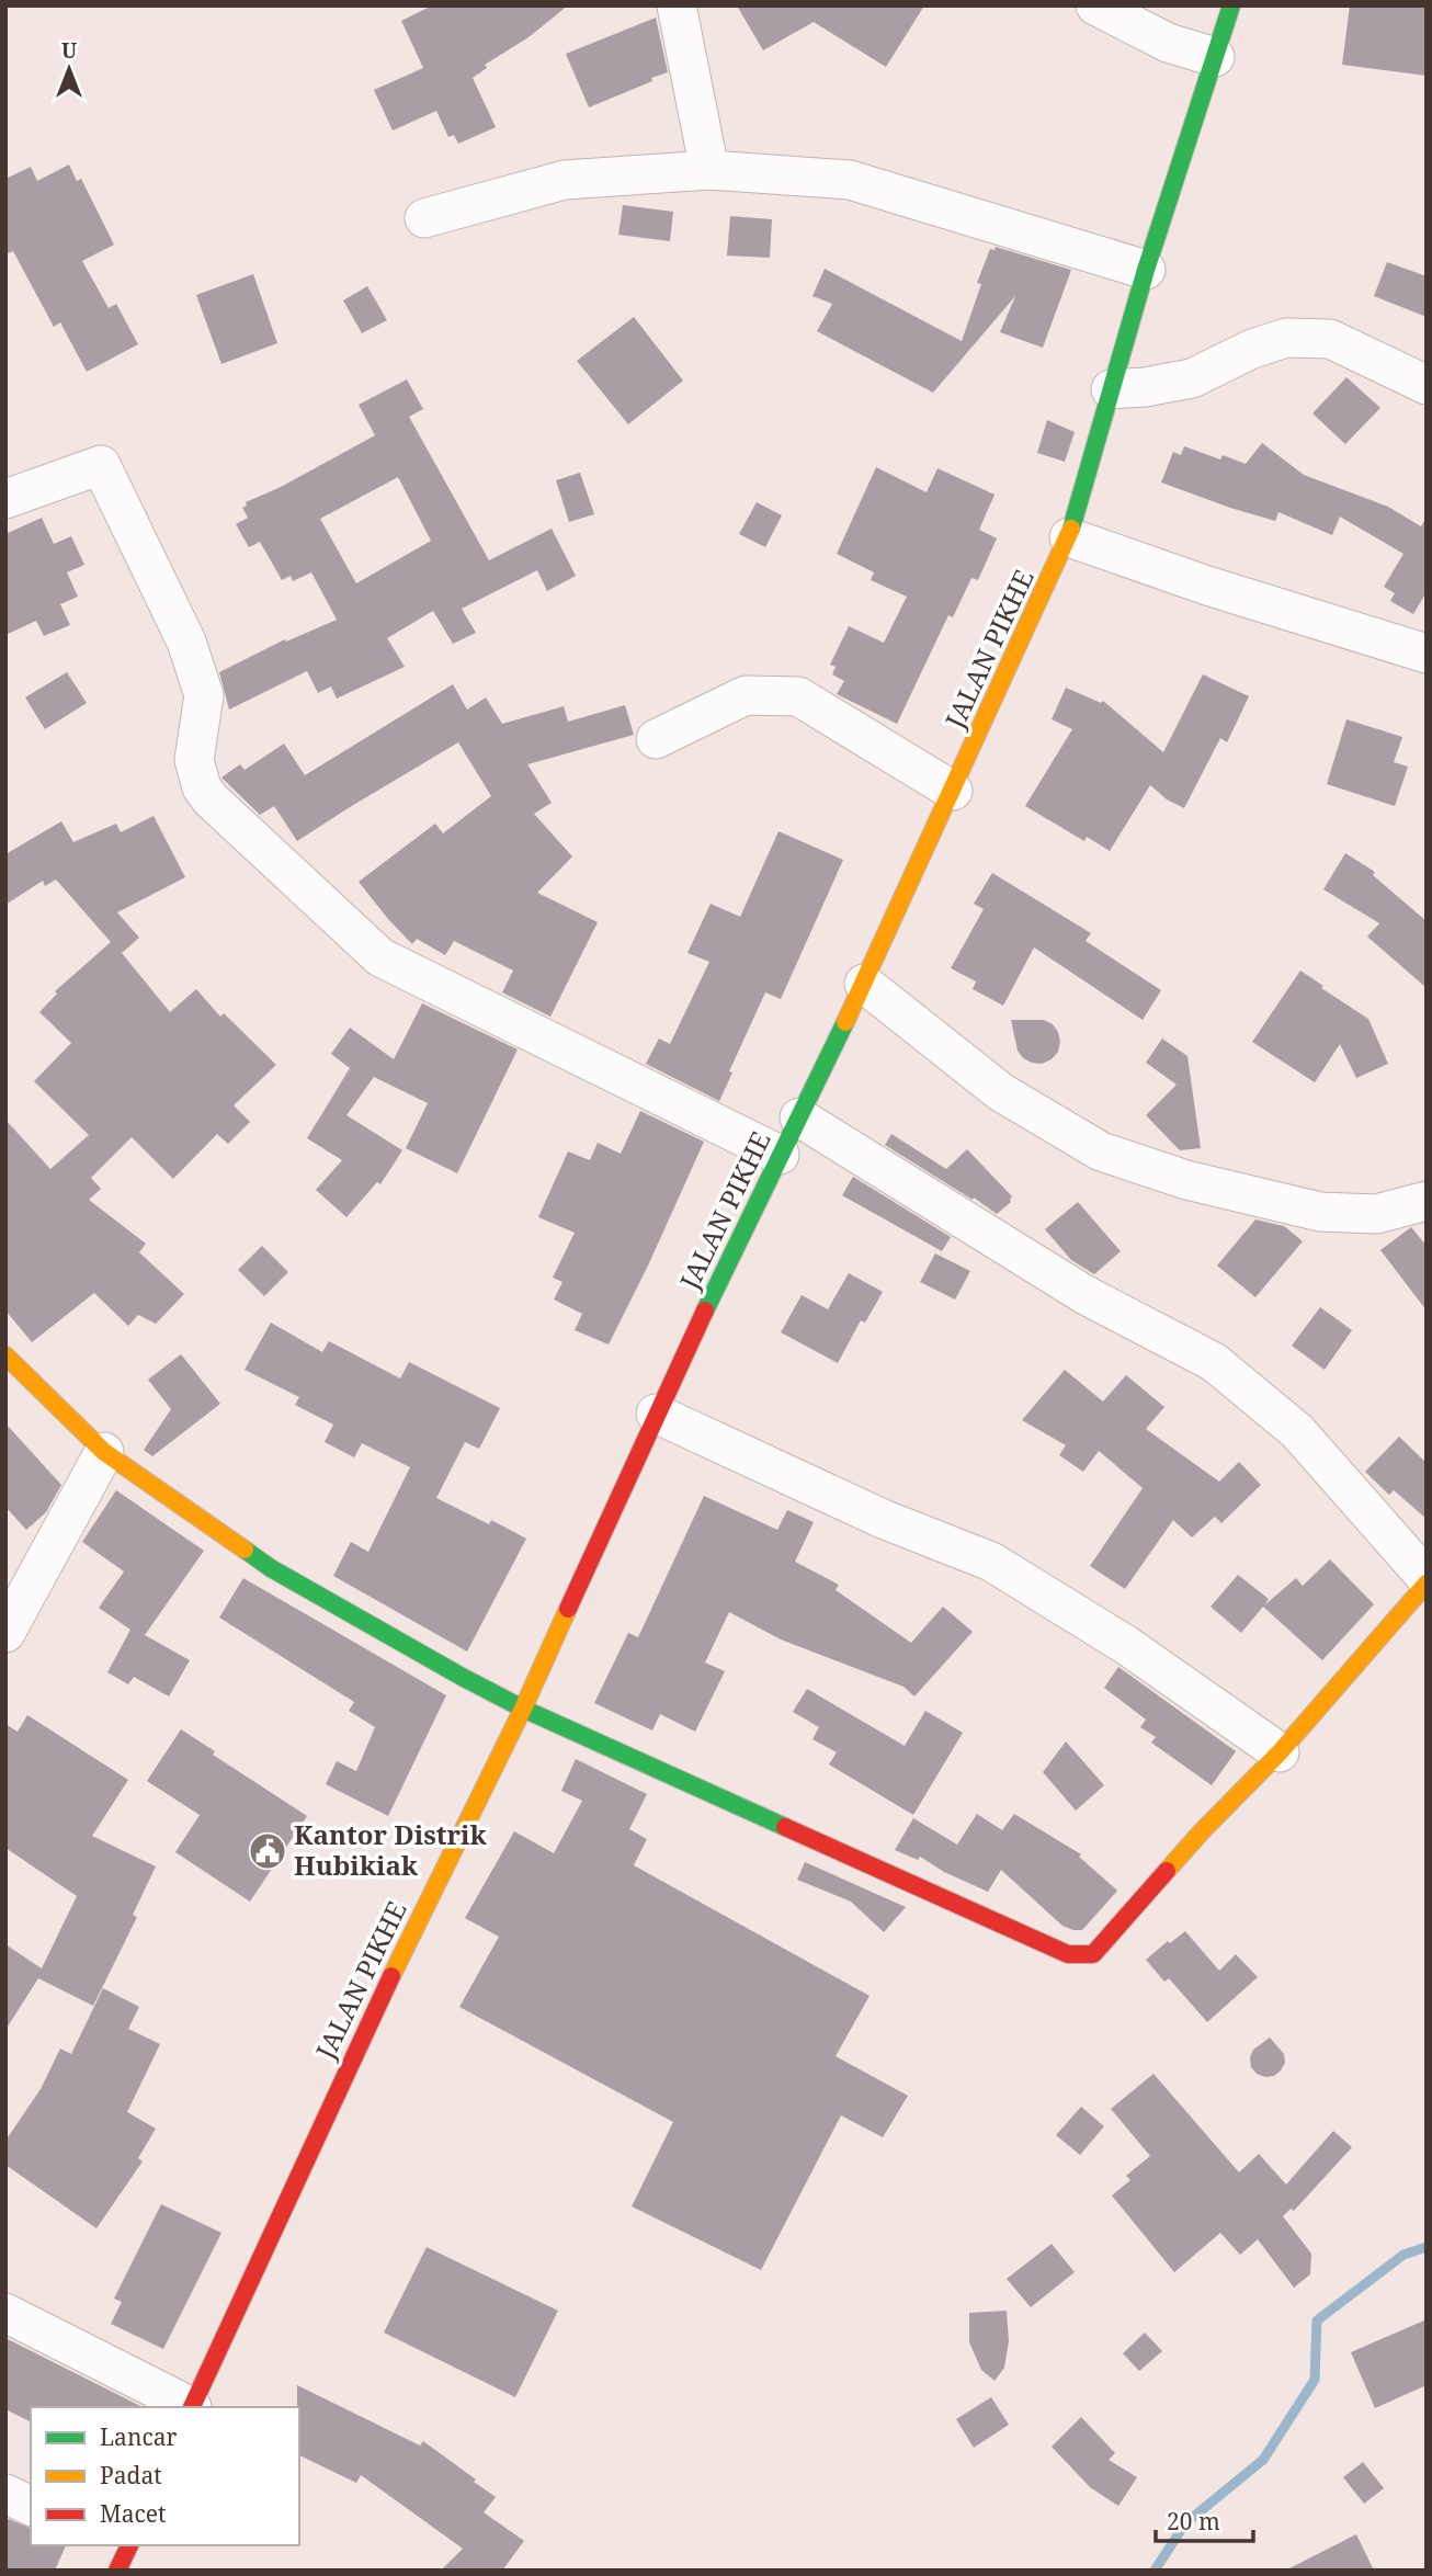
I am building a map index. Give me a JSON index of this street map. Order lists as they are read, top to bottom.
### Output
{
  "streets": {
    "main road": ["JALAN PIKHE"]
  },
  "places": {
    "public building": ["Kantor Distrik Hubikiak"]
  },
  "legend": ["Lancar", "Padat", "Macet"],
  "scale_bar": "20 m",
  "north": "top"
}
